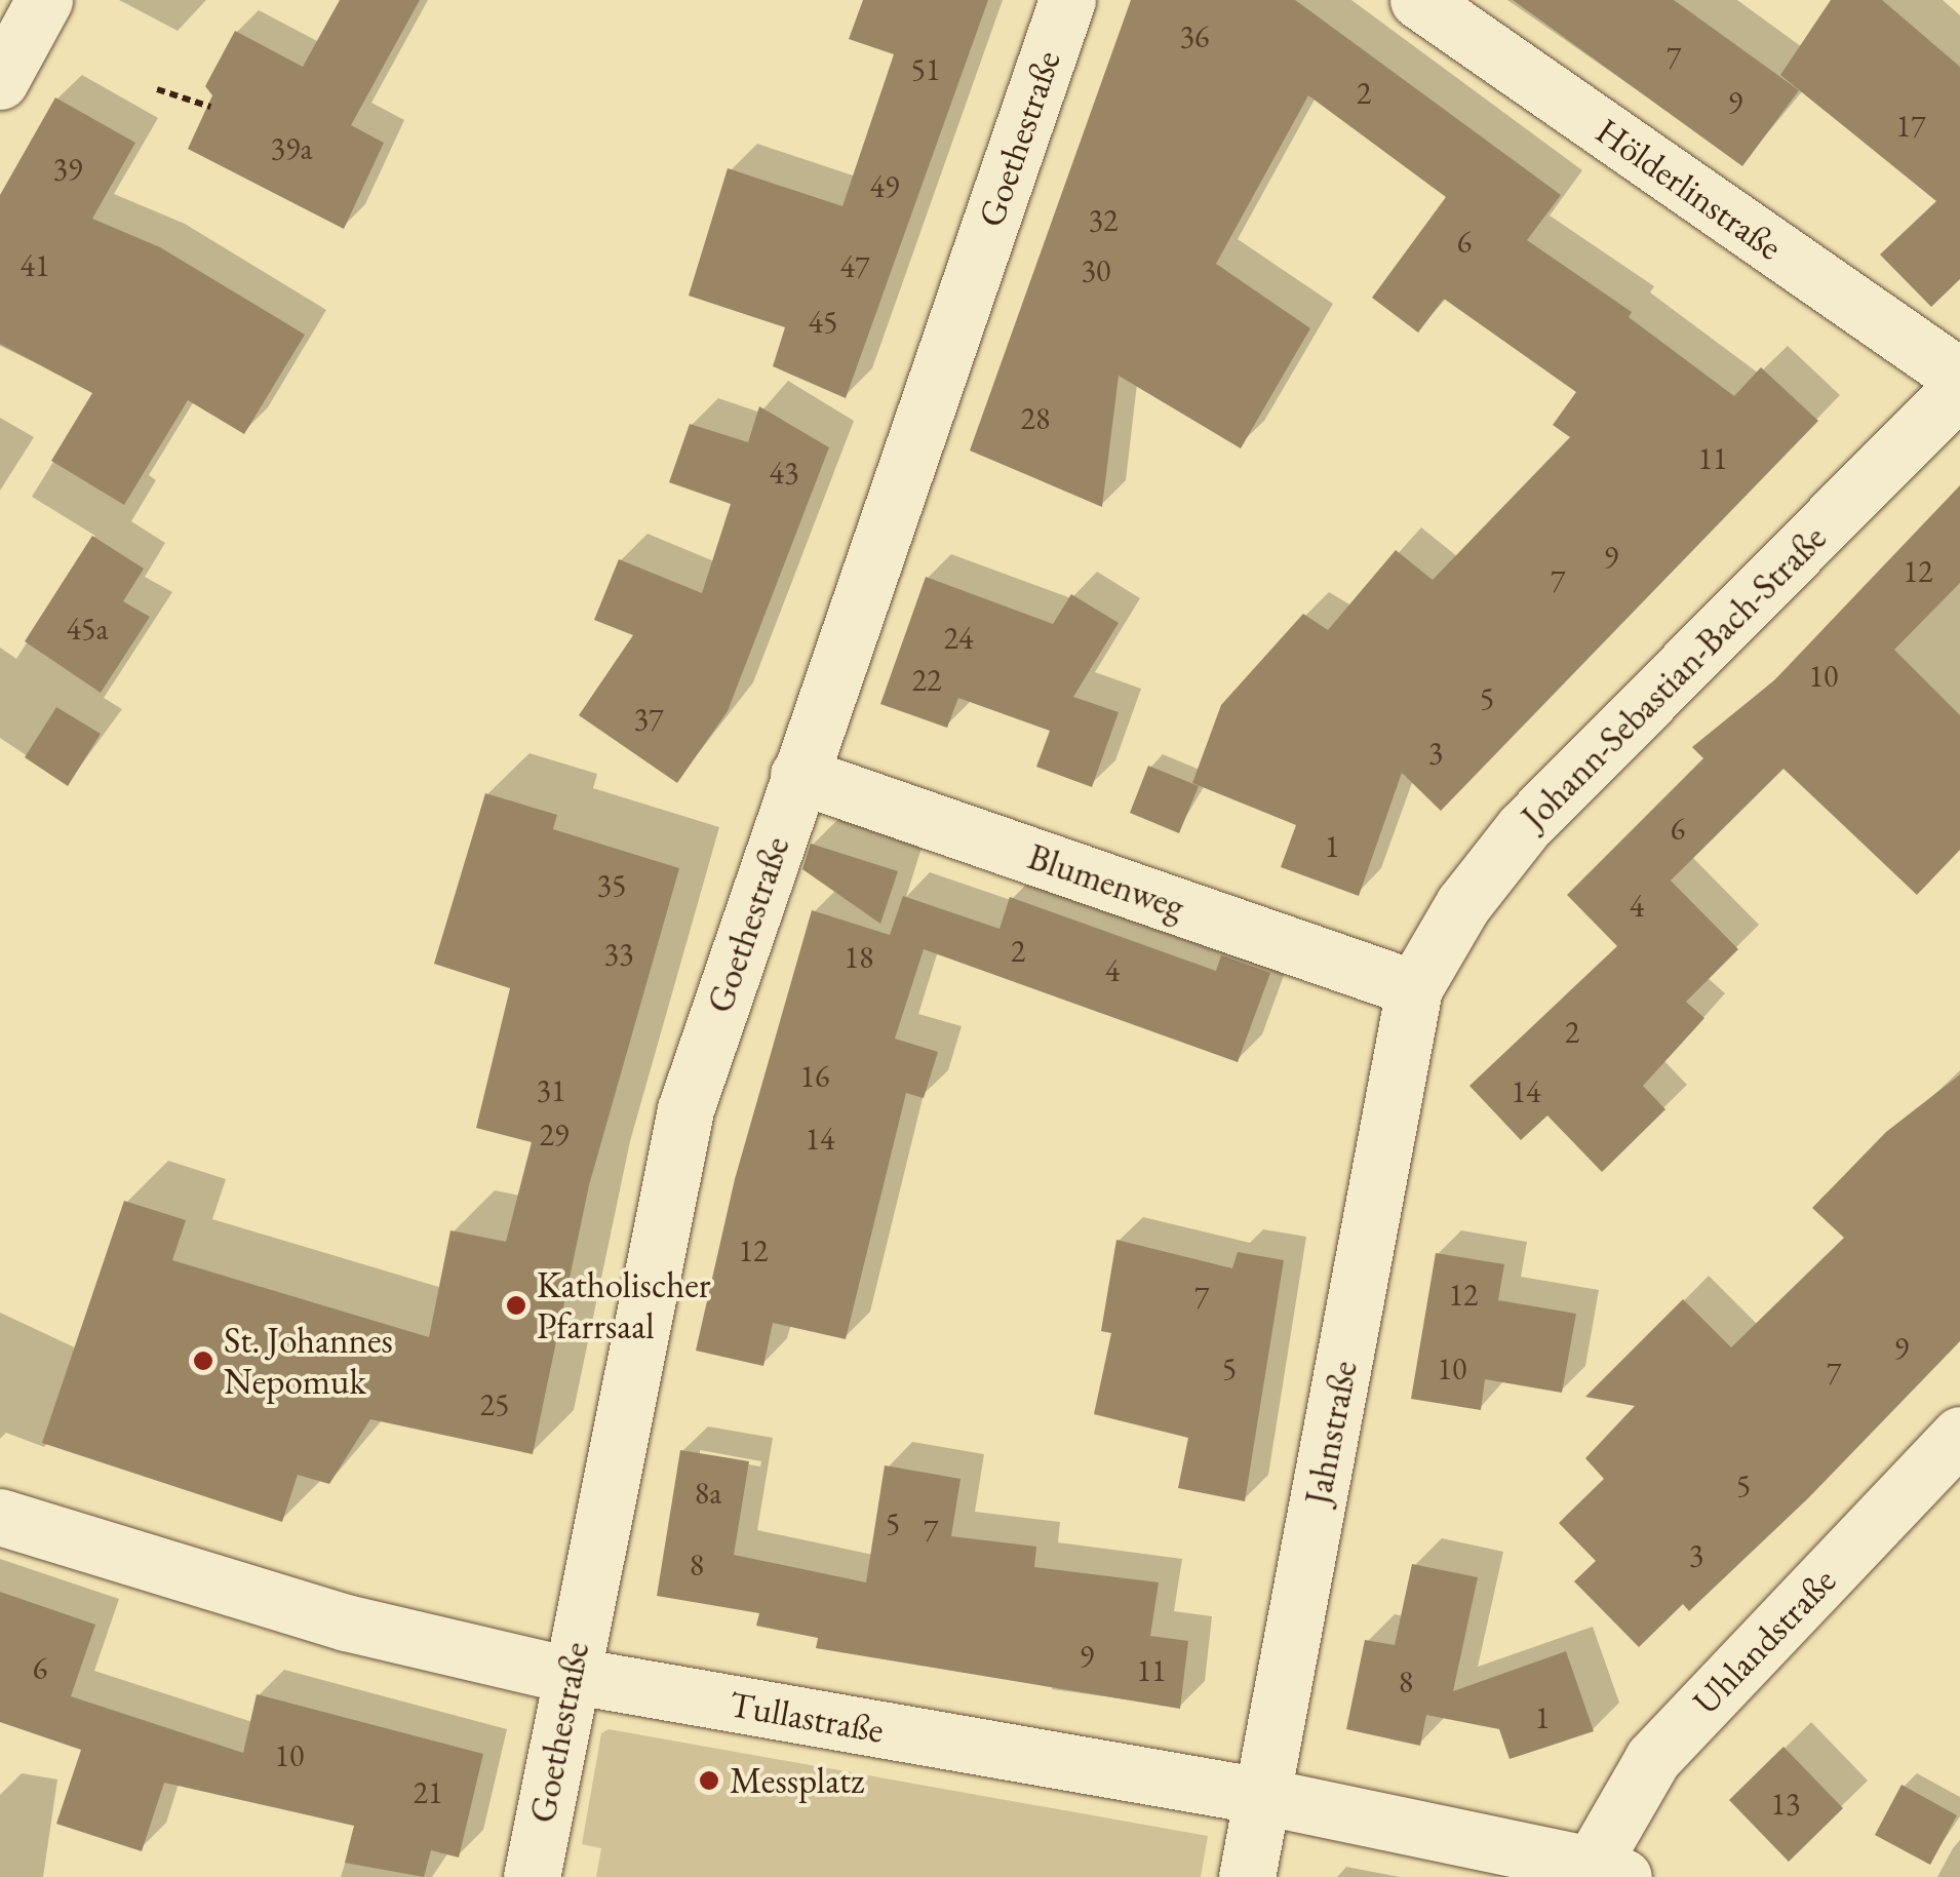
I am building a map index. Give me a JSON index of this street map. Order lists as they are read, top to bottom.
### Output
{
  "streets": {
    "street": [
      "Goethestraße",
      "Hölderlinstraße",
      "Johann-Sebastian-Bach-Straße",
      "Blumenweg",
      "Jahnstraße",
      "Uhlandstraße",
      "Tullastraße"
    ]
  },
  "crossings": [
    ["Goethestraße", "Blumenweg"],
    ["Goethestraße", "Tullastraße"],
    ["Johann-Sebastian-Bach-Straße", "Blumenweg"],
    ["Johann-Sebastian-Bach-Straße", "Jahnstraße"],
    ["Blumenweg", "Jahnstraße"],
    ["Jahnstraße", "Tullastraße"],
    ["Uhlandstraße", "Tullastraße"]
  ],
  "places": ["Katholischer Pfarrsaal", "St. Johannes Nepomuk", "Messplatz"],
  "house_numbers": [
    "36",
    "7",
    "51",
    "2",
    "9",
    "17",
    "39a",
    "39",
    "49",
    "32",
    "6",
    "41",
    "47",
    "30",
    "45",
    "28",
    "11",
    "43",
    "9",
    "12",
    "7",
    "45a",
    "24",
    "10",
    "22",
    "5",
    "37",
    "3",
    "6",
    "1",
    "35",
    "4",
    "2",
    "33",
    "18",
    "4",
    "2",
    "16",
    "31",
    "14",
    "29",
    "14",
    "12",
    "12",
    "7",
    "9",
    "5",
    "10",
    "7",
    "25",
    "5",
    "8a",
    "5",
    "7",
    "3",
    "8",
    "9",
    "6",
    "11",
    "8",
    "1",
    "10",
    "21",
    "13"
  ]
}
